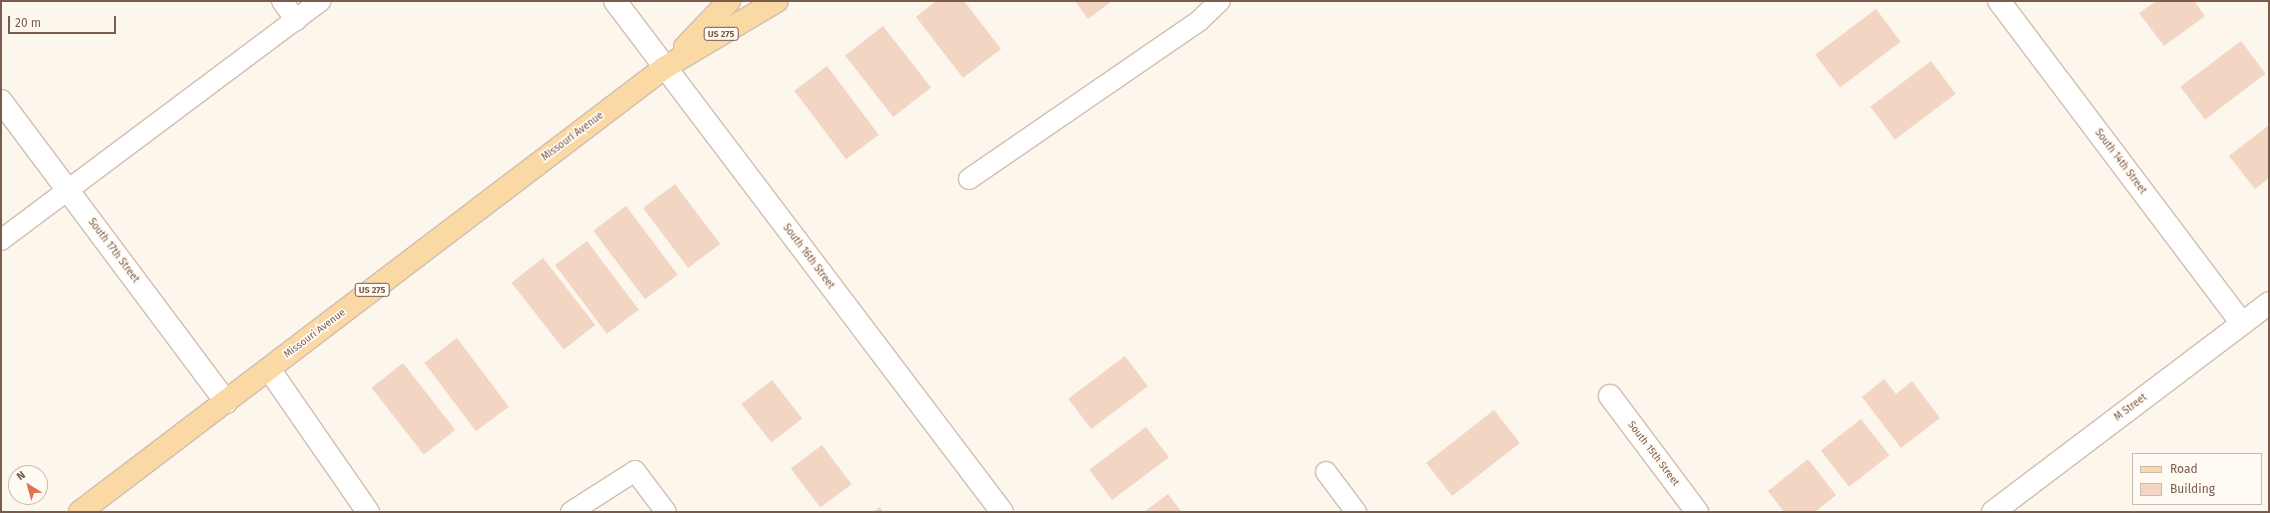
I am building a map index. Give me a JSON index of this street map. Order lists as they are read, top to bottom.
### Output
{
  "streets": {
    "main road": ["US 275", "Missouri Avenue"],
    "street": [
      "South 14th Street",
      "South 17th Street",
      "South 16th Street",
      "M Street",
      "South 15th Street"
    ]
  },
  "crossings": [
    ["Missouri Avenue", "South 17th Street"],
    ["Missouri Avenue", "South 16th Street"],
    ["South 14th Street", "M Street"]
  ],
  "legend": ["Road", "Building"],
  "scale_bar": "20 m",
  "north": "top left"
}
